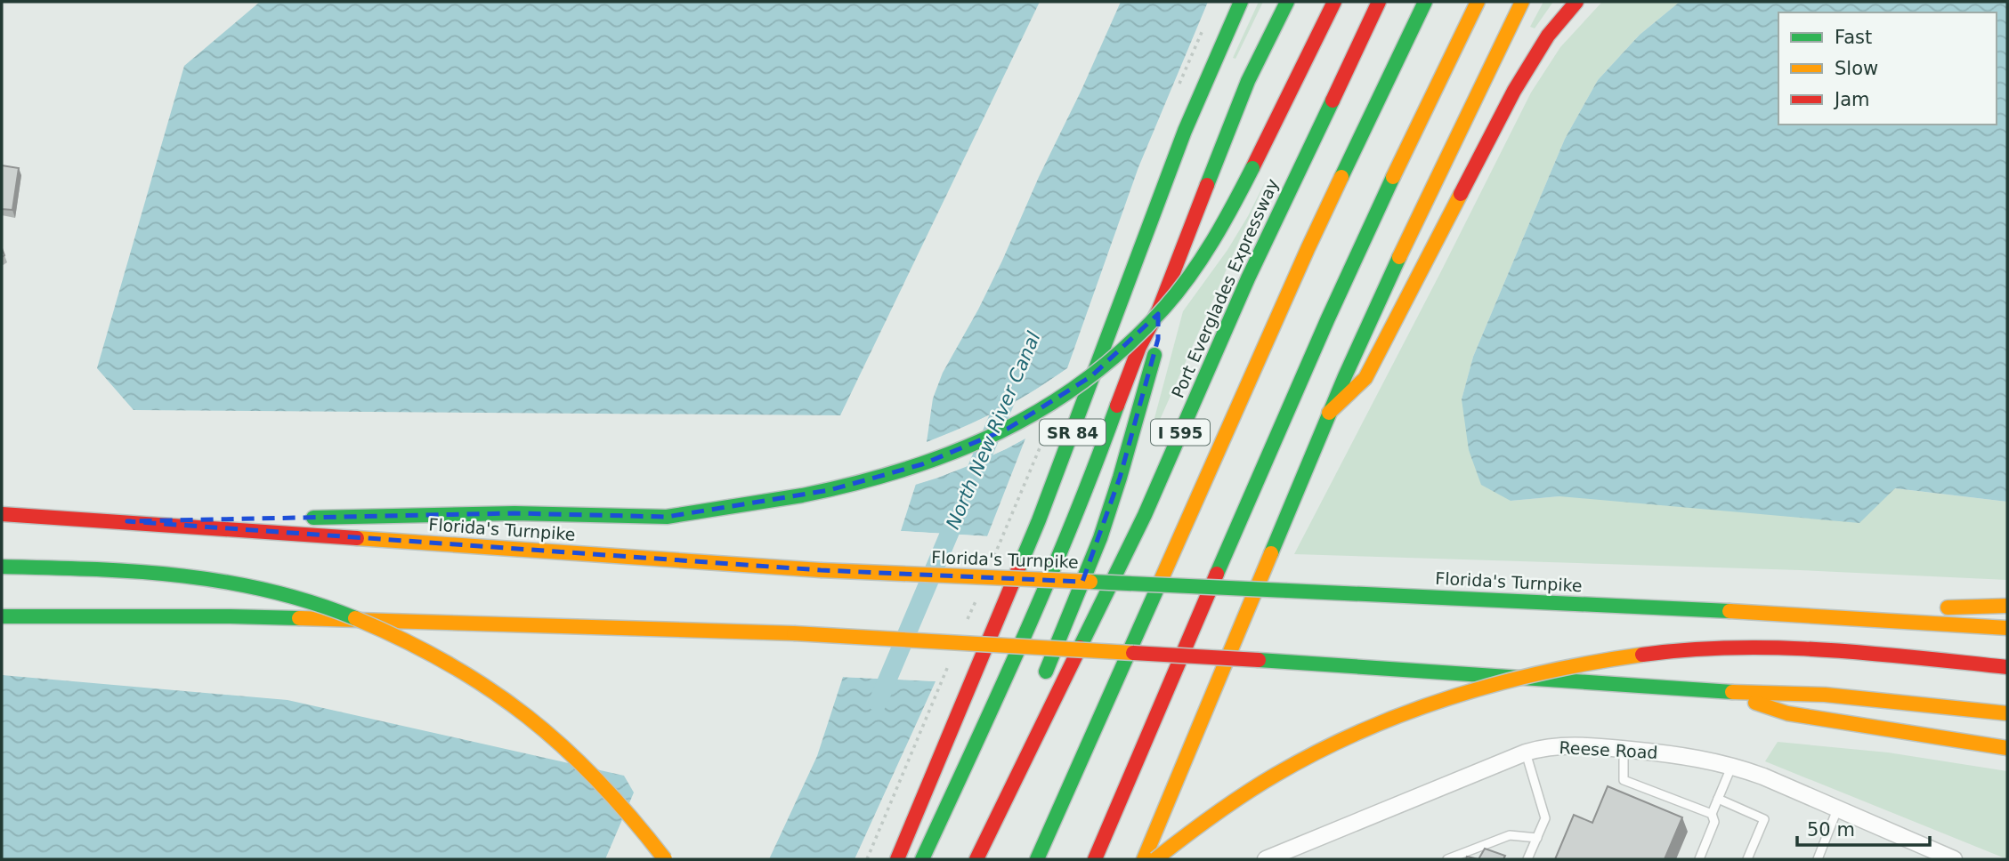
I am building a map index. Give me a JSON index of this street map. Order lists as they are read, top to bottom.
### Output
{
  "streets": {
    "main road": [
      "Port Everglades Expressway",
      "SR 84",
      "I 595",
      "Florida's Turnpike"
    ],
    "street": ["Reese Road"]
  },
  "water": ["North New River Canal"],
  "legend": ["Fast", "Slow", "Jam"],
  "scale_bar": "50 m"
}
